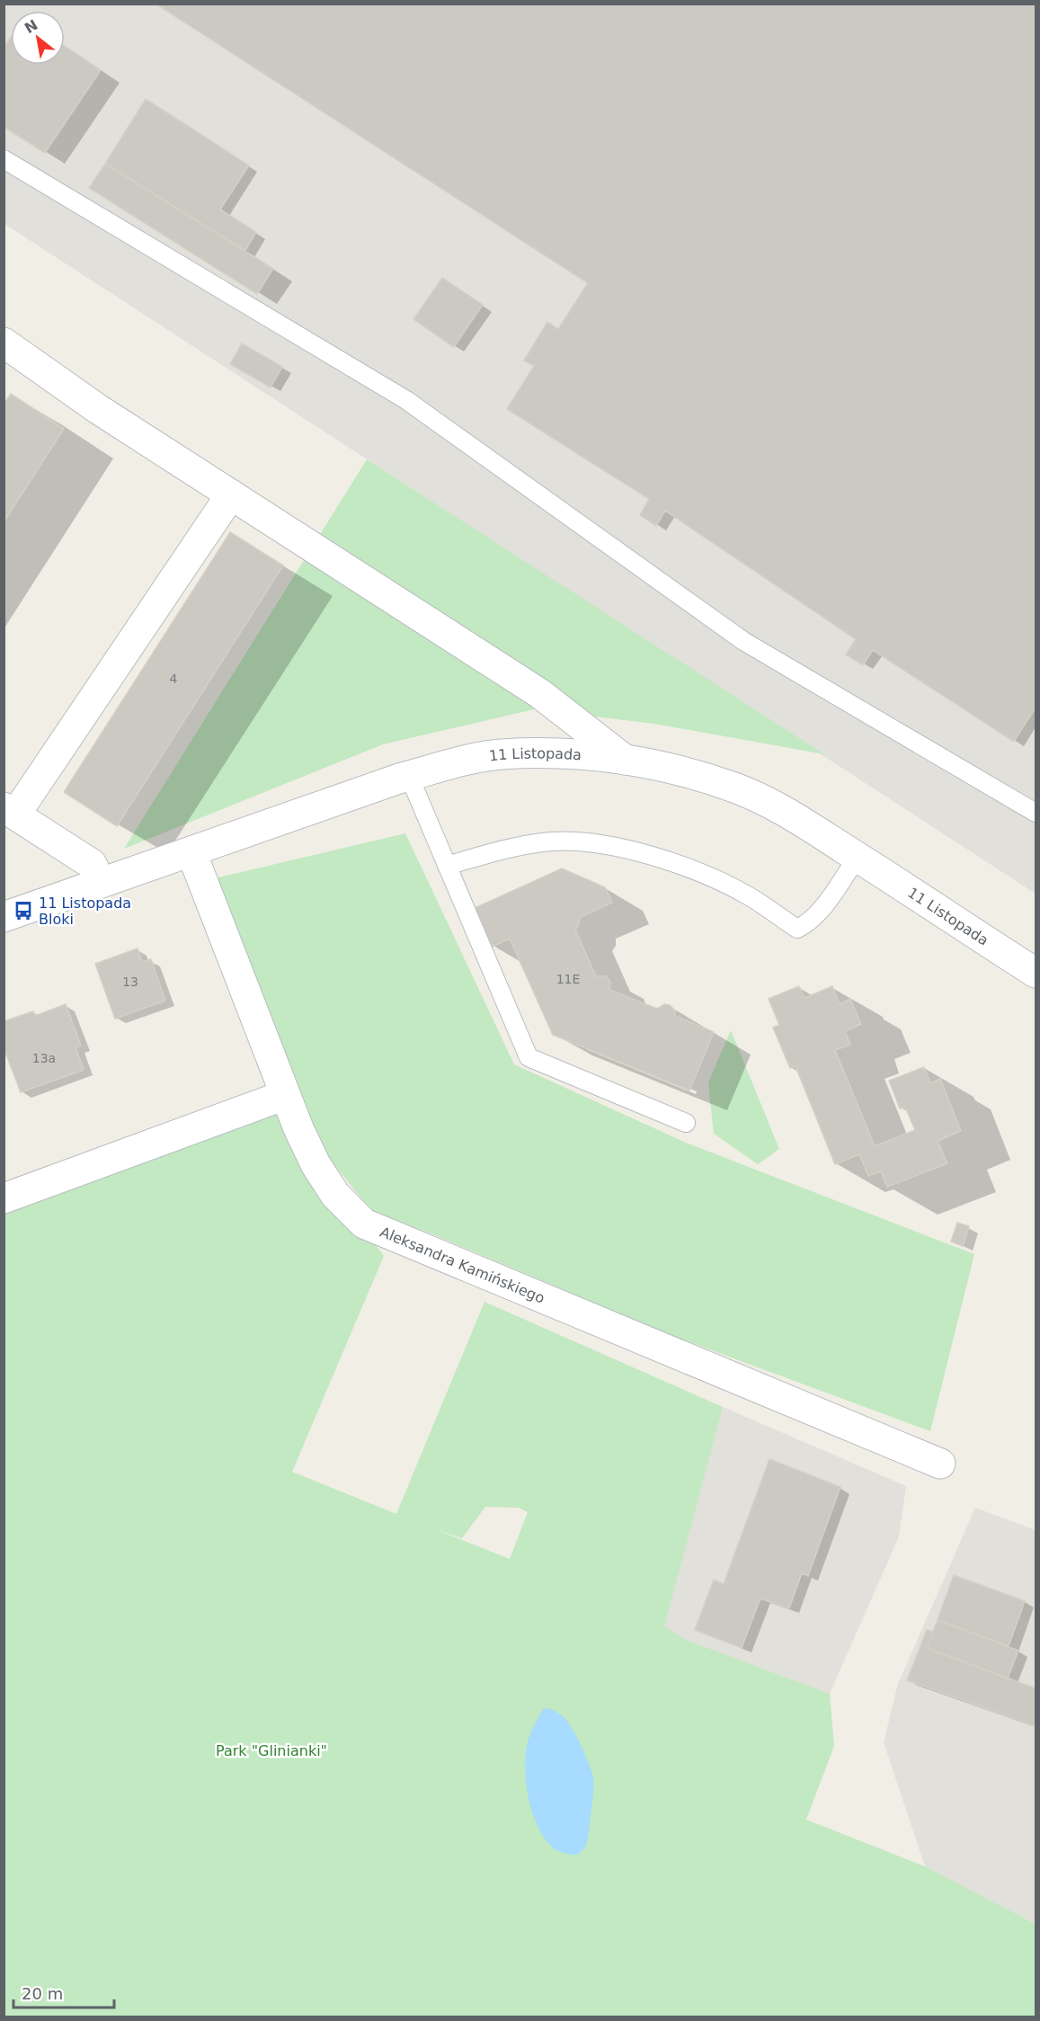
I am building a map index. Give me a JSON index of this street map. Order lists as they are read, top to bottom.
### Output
{
  "streets": {
    "street": ["11 Listopada", "Aleksandra Kamińskiego"]
  },
  "crossings": [
    ["11 Listopada", "Aleksandra Kamińskiego"]
  ],
  "parks": ["Park \"Glinianki\""],
  "places": {
    "bus stop": ["11 Listopada Bloki"]
  },
  "house_numbers": [
    "4",
    "11E",
    "13",
    "13a"
  ],
  "scale_bar": "20 m",
  "north": "top left"
}
